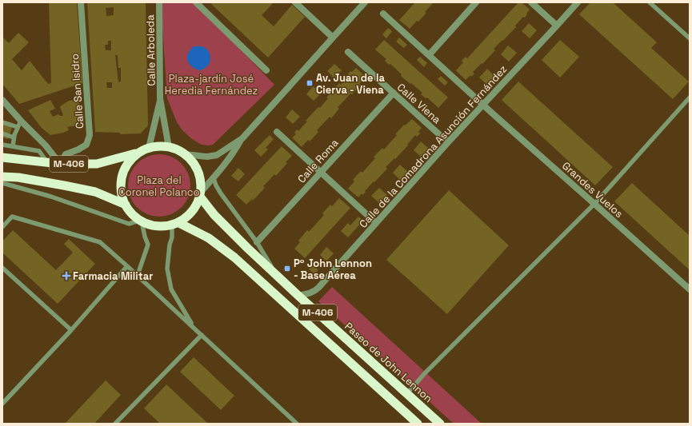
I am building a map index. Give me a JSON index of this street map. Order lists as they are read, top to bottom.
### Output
{
  "streets": {
    "highway": ["M-406", "Paseo de John Lennon"],
    "street": [
      "Calle Arboleda",
      "Calle San Isidro",
      "Calle Viena",
      "Calle de la Comadrona Asunción Fernández",
      "Calle Roma",
      "Grandes Vuelos"
    ]
  },
  "crossings": [
    ["Calle Arboleda", "M-406"],
    ["Calle Arboleda", "Paseo de John Lennon"],
    ["Calle San Isidro", "M-406"],
    ["Calle Viena", "Calle de la Comadrona Asunción Fernández"],
    ["Calle Viena", "Calle Roma"],
    ["Calle de la Comadrona Asunción Fernández", "Grandes Vuelos"],
    ["Calle de la Comadrona Asunción Fernández", "Paseo de John Lennon"],
    ["M-406", "Paseo de John Lennon"]
  ],
  "parks": ["Plaza-jardín José Heredia Fernández", "Plaza del Coronel Polanco"],
  "places": {
    "transit": ["Av. Juan de la Cierva - Viena", "Pº John Lennon - Base Aérea"],
    "health": ["Farmacia Militar"]
  }
}
